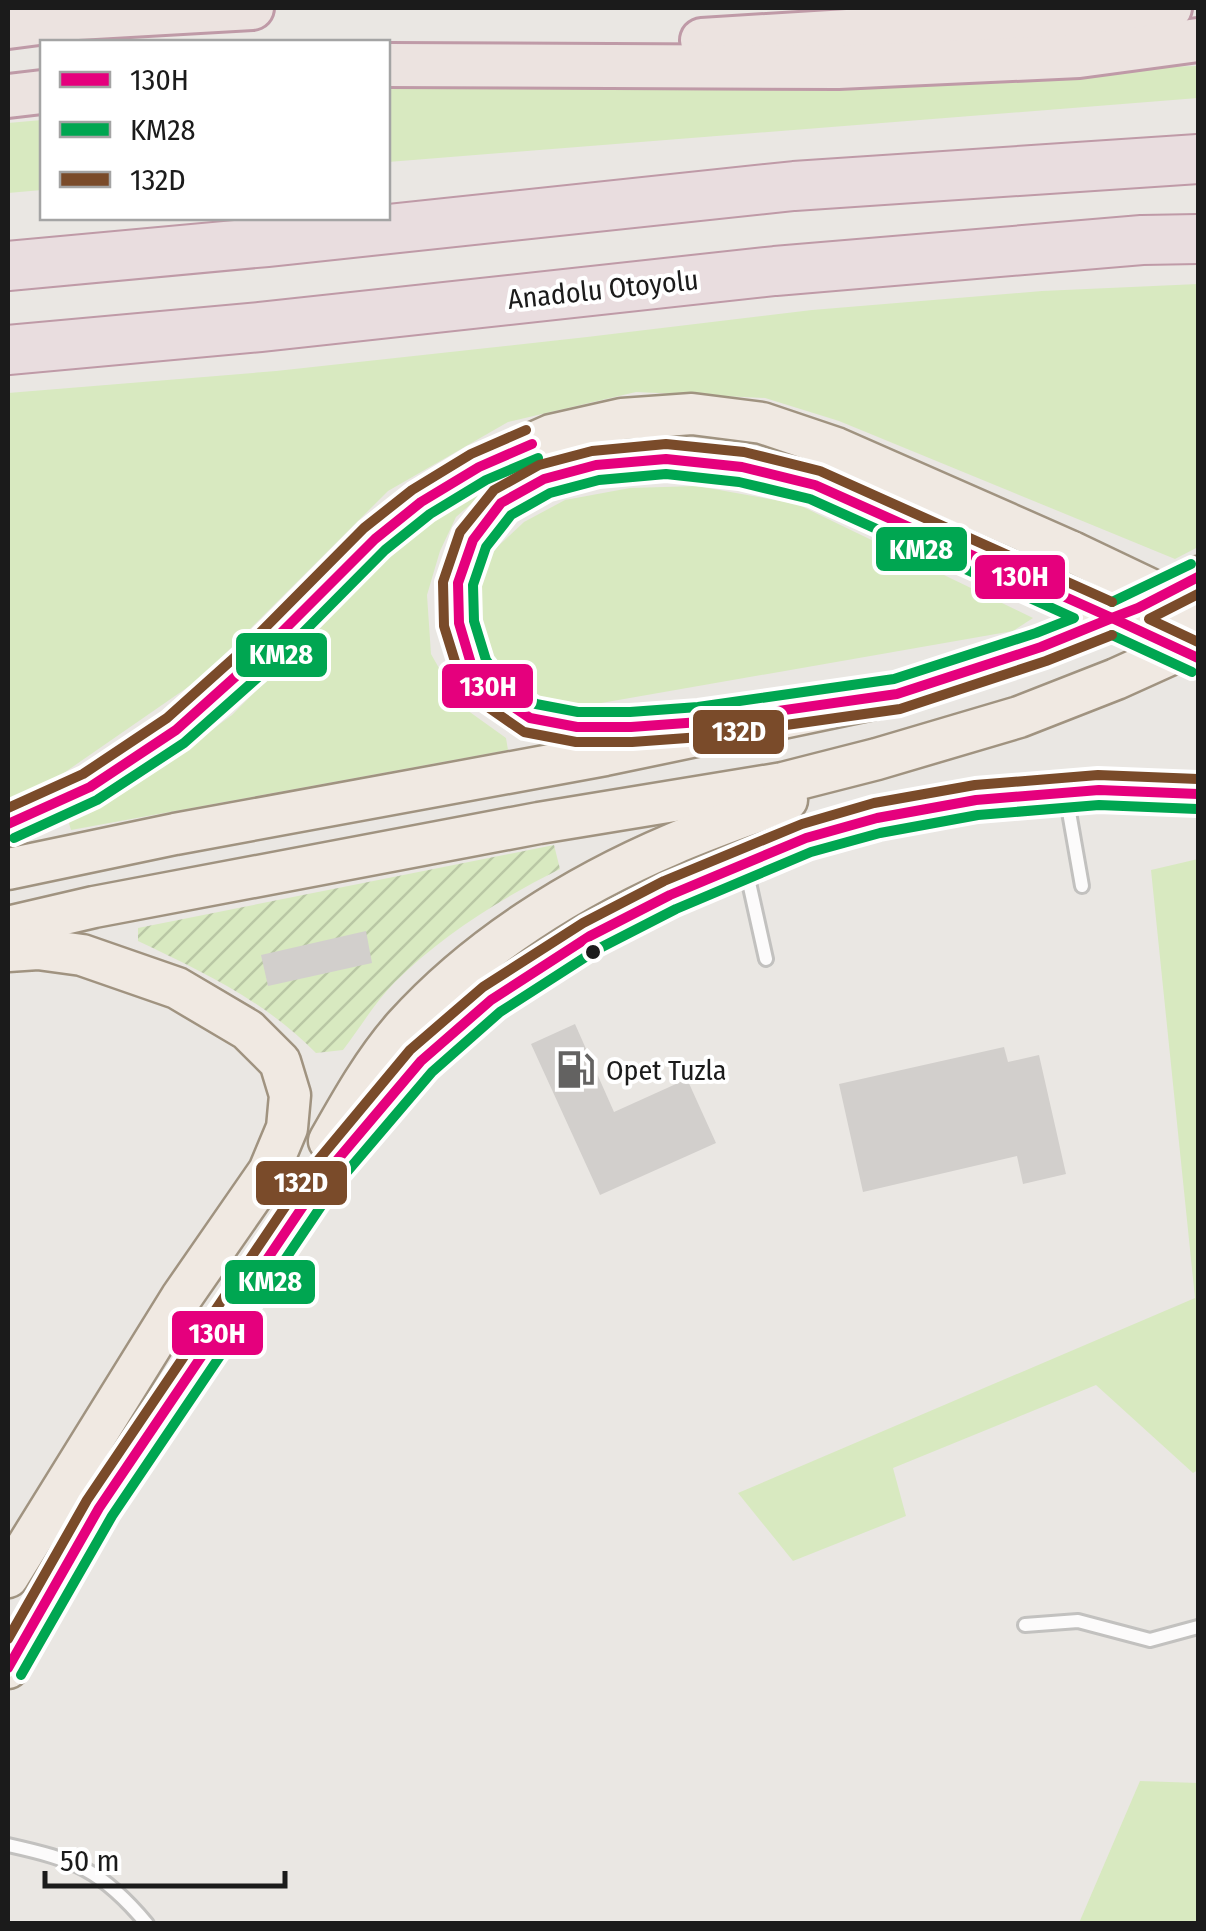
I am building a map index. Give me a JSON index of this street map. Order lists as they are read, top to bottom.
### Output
{
  "streets": {
    "highway": ["Anadolu Otoyolu"]
  },
  "places": {
    "fuel station": ["Opet Tuzla"]
  },
  "lines": ["transit line 132D", "transit line 130H", "transit line KM28"],
  "legend": ["130H", "KM28", "132D"],
  "scale_bar": "50 m"
}
